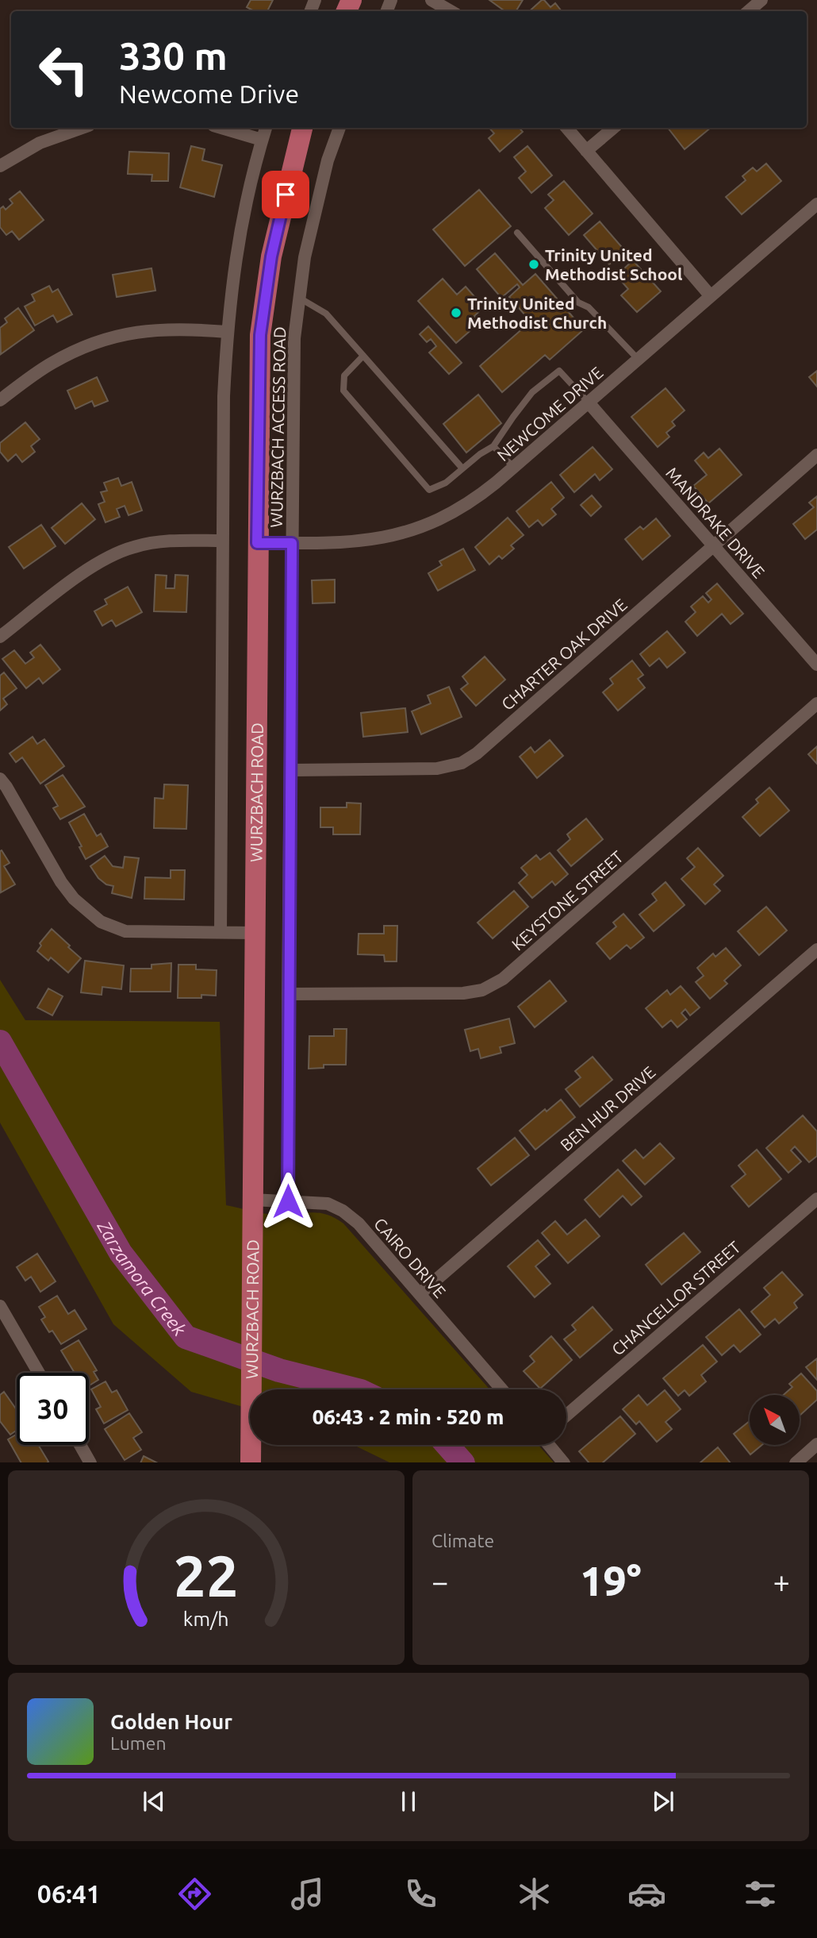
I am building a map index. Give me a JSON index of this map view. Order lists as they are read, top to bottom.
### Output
{
  "streets": {
    "main road": ["WURZBACH ROAD"],
    "street": [
      "NEWCOME DRIVE",
      "WURZBACH ACCESS ROAD",
      "MANDRAKE DRIVE",
      "CHARTER OAK DRIVE",
      "KEYSTONE STREET",
      "BEN HUR DRIVE",
      "CAIRO DRIVE",
      "CHANCELLOR STREET"
    ]
  },
  "crossings": [
    ["NEWCOME DRIVE", "WURZBACH ACCESS ROAD"],
    ["NEWCOME DRIVE", "MANDRAKE DRIVE"],
    ["NEWCOME DRIVE", "WURZBACH ROAD"],
    ["WURZBACH ACCESS ROAD", "CHARTER OAK DRIVE"],
    ["WURZBACH ACCESS ROAD", "KEYSTONE STREET"],
    ["WURZBACH ACCESS ROAD", "CAIRO DRIVE"],
    ["MANDRAKE DRIVE", "CHARTER OAK DRIVE"],
    ["WURZBACH ROAD", "CAIRO DRIVE"],
    ["BEN HUR DRIVE", "CAIRO DRIVE"]
  ],
  "water": ["Zarzamora Creek"],
  "places": ["Trinity United Methodist School", "Trinity United Methodist Church"],
  "north": "top left",
  "page": {
    "turn": ["330 m", "Newcome Drive"],
    "limit": "30",
    "trip": "06:43 · 2 min · 520 m",
    "tile": "Climate",
    "heat": ["−", "19°", "+"],
    "song": ["Golden Hour", "Lumen"],
    "tabs": "06:41",
    "gauge": ["22", "km/h"]
  }
}
